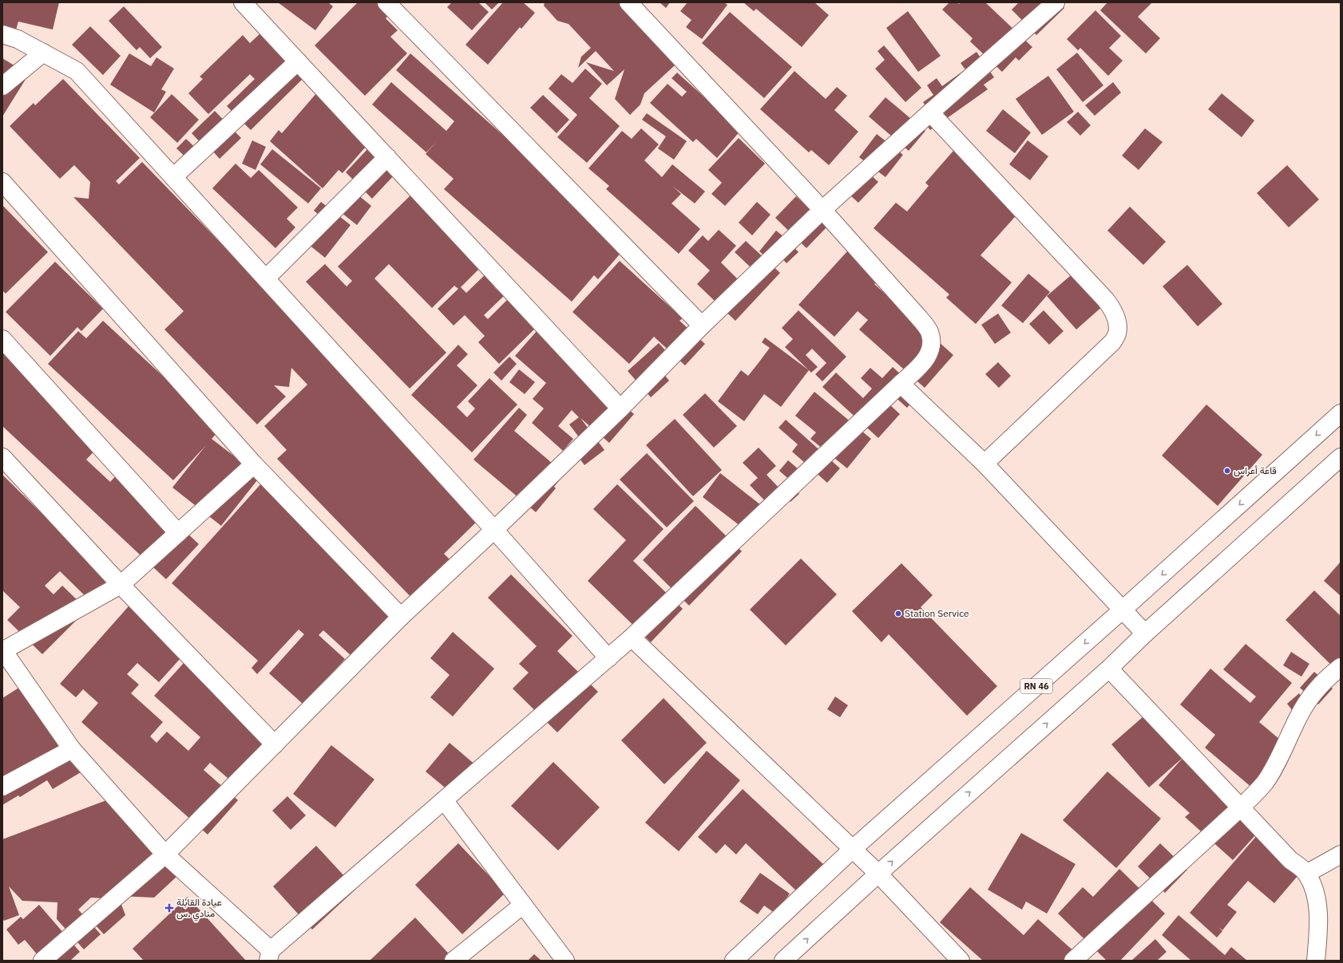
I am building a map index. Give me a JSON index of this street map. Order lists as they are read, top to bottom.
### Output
{
  "streets": {
    "street": ["RN 46"]
  },
  "places": {
    "other": ["قاعة أعراس", "Station Service"],
    "health": ["عيادة القابلة منادي .س"]
  }
}
